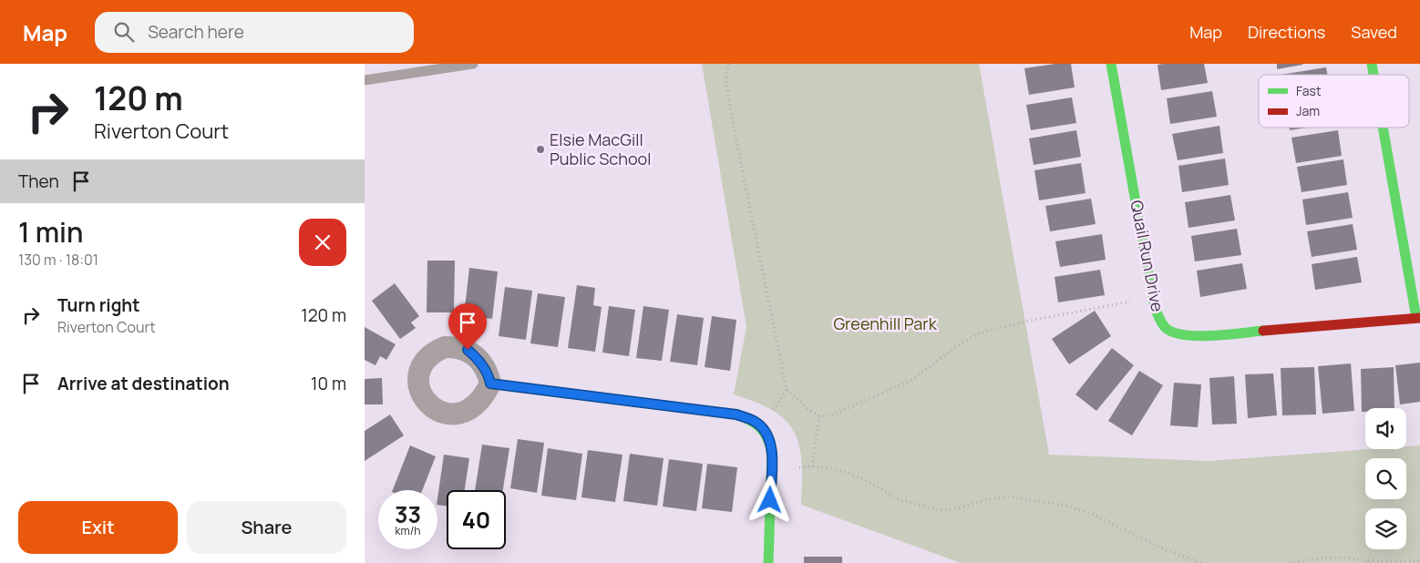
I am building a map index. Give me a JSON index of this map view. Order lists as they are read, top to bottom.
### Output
{
  "streets": {
    "street": ["Quail Run Drive"]
  },
  "parks": ["Greenhill Park"],
  "places": ["Elsie MacGill Public School"],
  "legend": ["Fast", "Jam"],
  "page": {
    "header": "Map",
    "search": "Search here",
    "nav": ["Map", "Directions", "Saved"],
    "turn": ["120 m", "Riverton Court"],
    "then": "Then",
    "heading": ["1 min", "130 m · 18:01"],
    "list": [
      {
        "name": "Turn right",
        "note": "Riverton Court",
        "value": "120 m"
      },
      {
        "name": "Arrive at destination",
        "value": "10 m"
      }
    ],
    "speed": "33 km/h",
    "limit": "40",
    "buttons": ["Exit", "Share"]
  }
}
